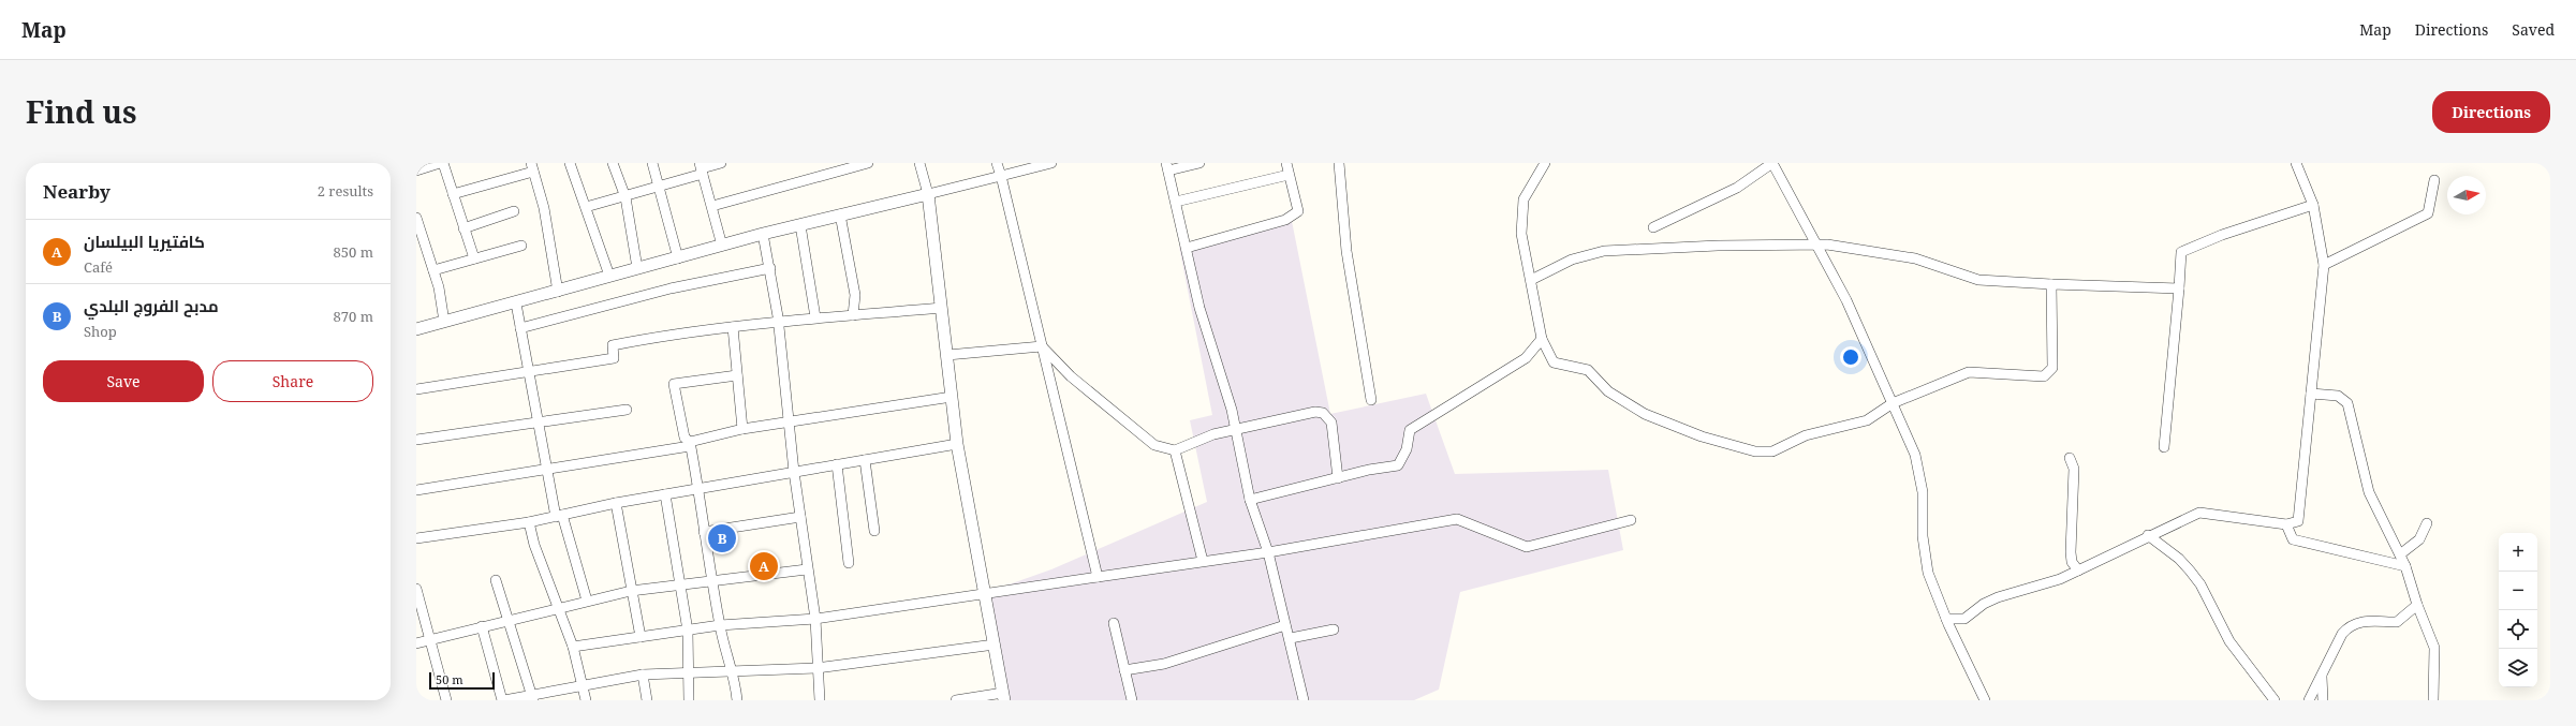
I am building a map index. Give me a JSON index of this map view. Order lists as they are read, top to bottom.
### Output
{
  "scale_bar": "50 m",
  "north": "right",
  "page": {
    "header": "Map",
    "nav": ["Map", "Directions", "Saved"],
    "title": "Find us",
    "buttons": [
      "Directions",
      ["Save", "Share"]
    ],
    "heading": ["Nearby", "2 results"],
    "list": [
      {
        "mark": "A",
        "name": "كافتيريا البيلسان",
        "note": "Café",
        "value": "850 m"
      },
      {
        "mark": "B",
        "name": "مدبح الفروج البلدي",
        "note": "Shop",
        "value": "870 m"
      }
    ],
    "pins": ["B", "A"],
    "map_buttons": ["+", "−"],
    "scale": "50 m"
  }
}
